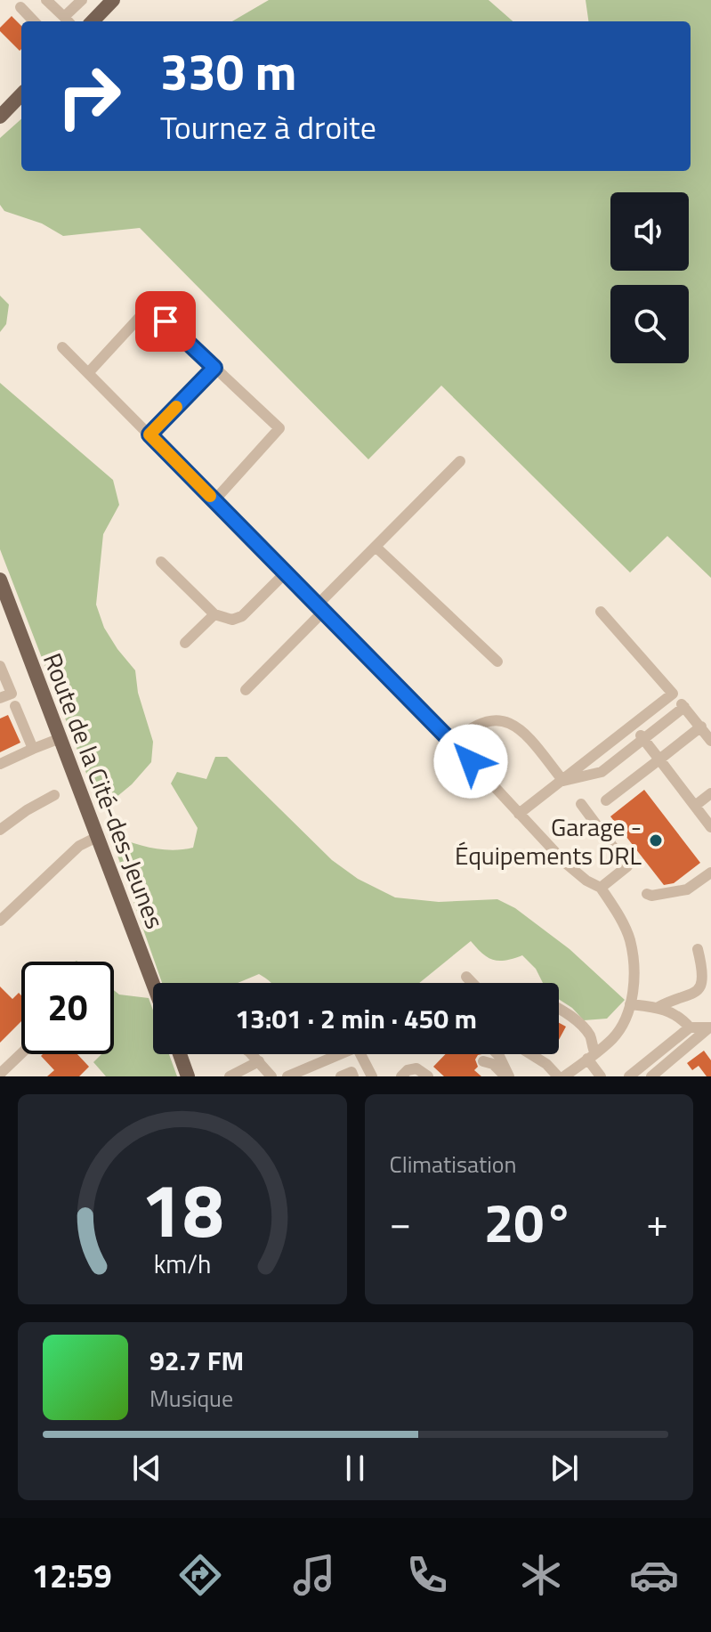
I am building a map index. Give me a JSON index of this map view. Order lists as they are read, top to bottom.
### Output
{
  "streets": {
    "main road": ["Route de la Cité-des-Jeunes"]
  },
  "places": ["Garage - Équipements DRL"],
  "page": {
    "turn": ["330 m", "Tournez à droite"],
    "limit": "20",
    "trip": "13:01 · 2 min · 450 m",
    "tile": "Climatisation",
    "heat": ["−", "20°", "+"],
    "song": ["92.7 FM", "Musique"],
    "tabs": "12:59",
    "gauge": ["18", "km/h"]
  }
}
